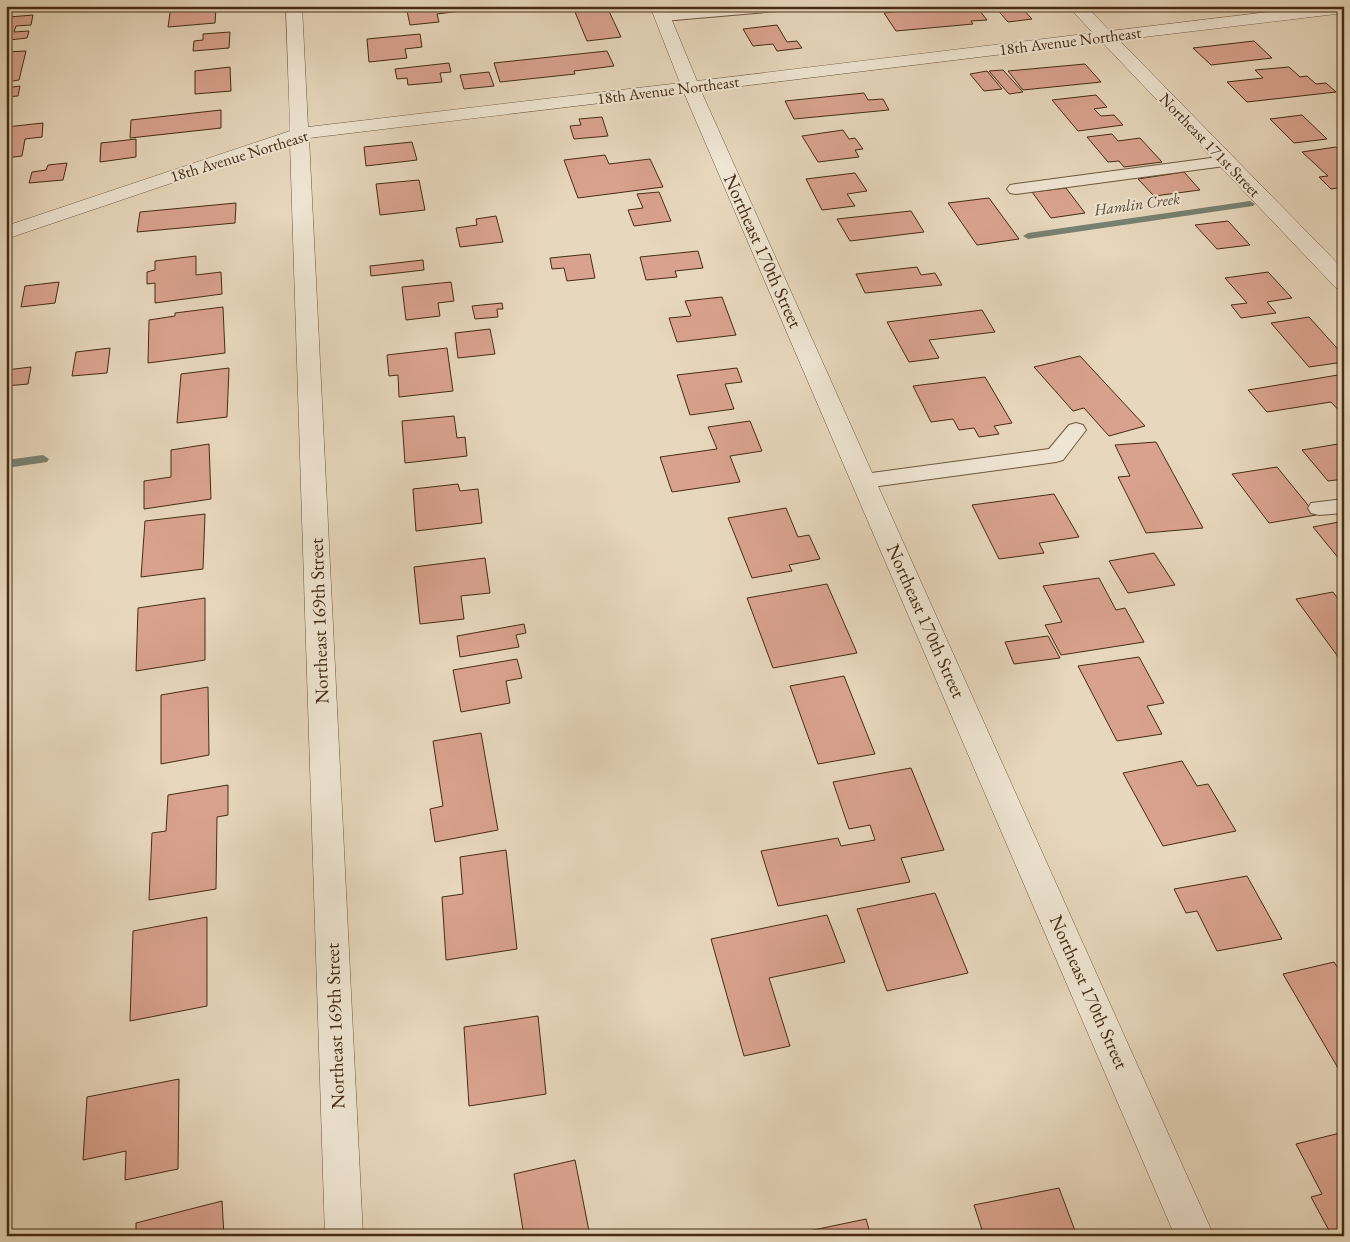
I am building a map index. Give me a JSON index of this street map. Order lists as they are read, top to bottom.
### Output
{
  "streets": {
    "street": [
      "18th Avenue Northeast",
      "Northeast 171st Street",
      "Northeast 170th Street",
      "Northeast 169th Street"
    ]
  },
  "crossings": [
    ["18th Avenue Northeast", "Northeast 171st Street"],
    ["18th Avenue Northeast", "Northeast 170th Street"],
    ["18th Avenue Northeast", "Northeast 169th Street"]
  ],
  "water": ["Hamlin Creek"]
}
